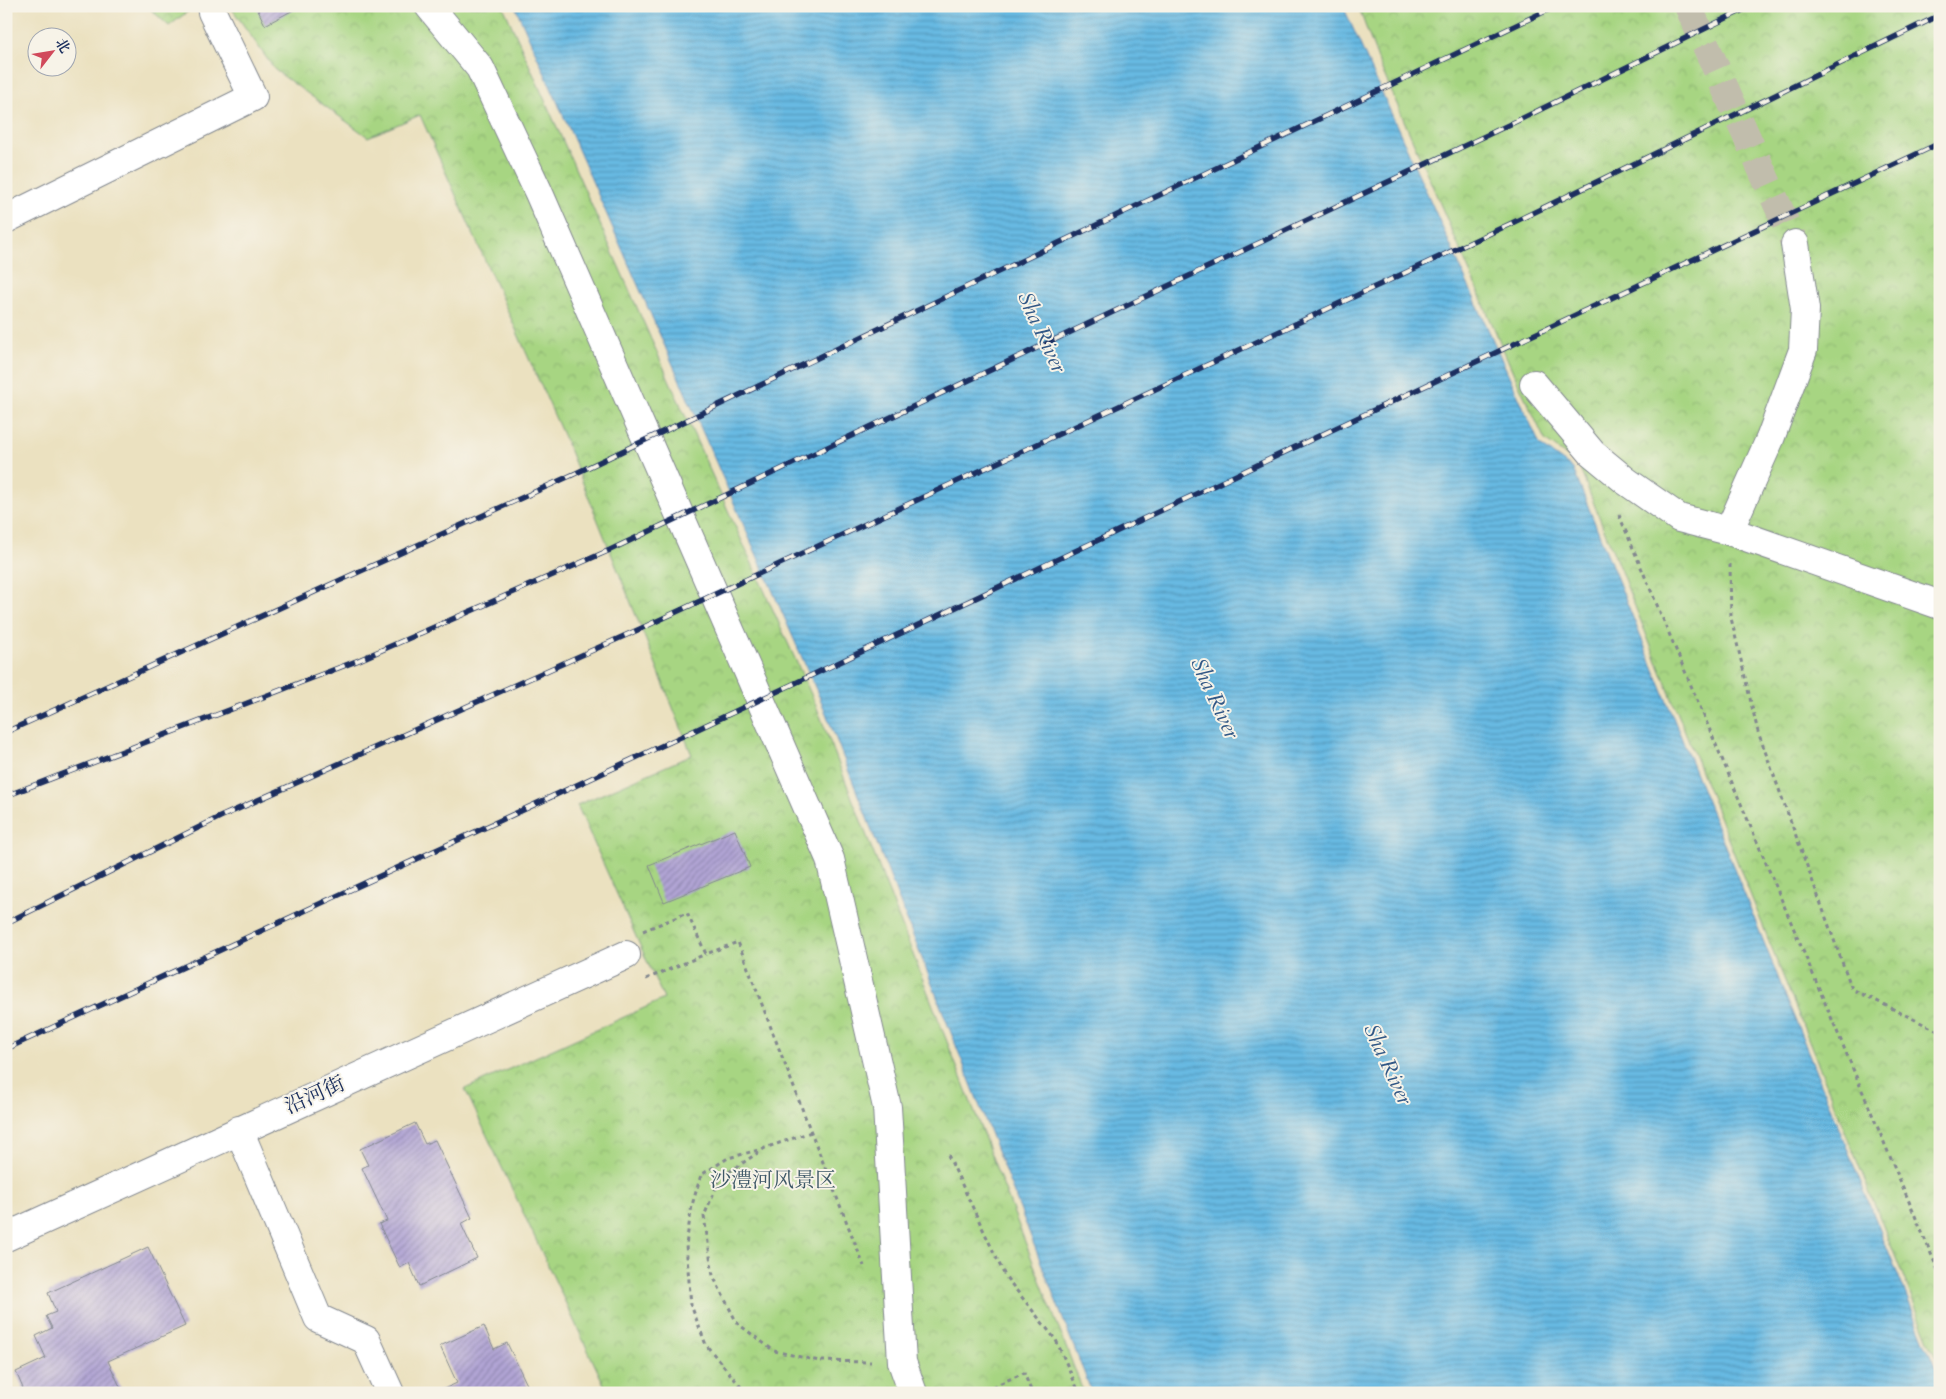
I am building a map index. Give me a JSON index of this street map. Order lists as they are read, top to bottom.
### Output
{
  "streets": {
    "street": ["沿河街"]
  },
  "water": ["Sha River"],
  "parks": ["沙澧河风景区"],
  "north": "top right"
}
